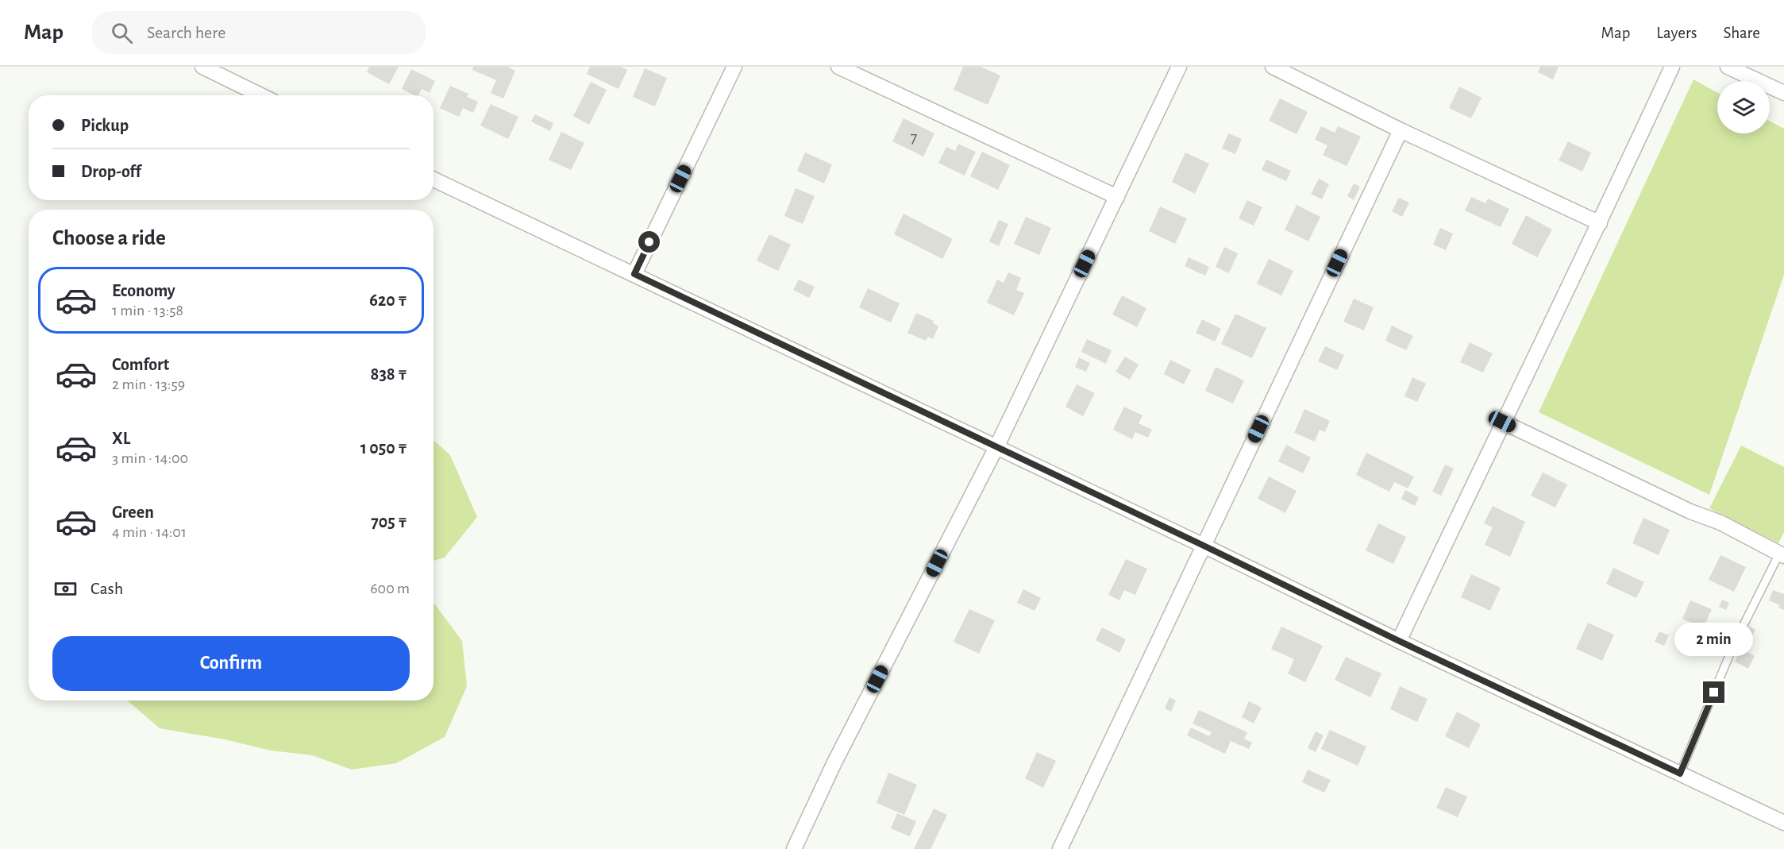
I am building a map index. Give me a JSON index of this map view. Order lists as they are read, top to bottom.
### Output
{
  "house_numbers": ["7"],
  "page": {
    "header": "Map",
    "search": "Search here",
    "nav": ["Map", "Layers", "Share"],
    "banner": ["Pickup", "Drop-off"],
    "heading": "Choose a ride",
    "list": [
      {
        "name": "Economy",
        "note": "1 min · 13:58",
        "value": "620 ₸"
      },
      {
        "name": "Comfort",
        "note": "2 min · 13:59",
        "value": "838 ₸"
      },
      {
        "name": "XL",
        "note": "3 min · 14:00",
        "value": "1 050 ₸"
      },
      {
        "name": "Green",
        "note": "4 min · 14:01",
        "value": "705 ₸"
      }
    ],
    "pay": ["Cash", "600 m"],
    "bubble": "2 min",
    "buttons": "Confirm"
  }
}
